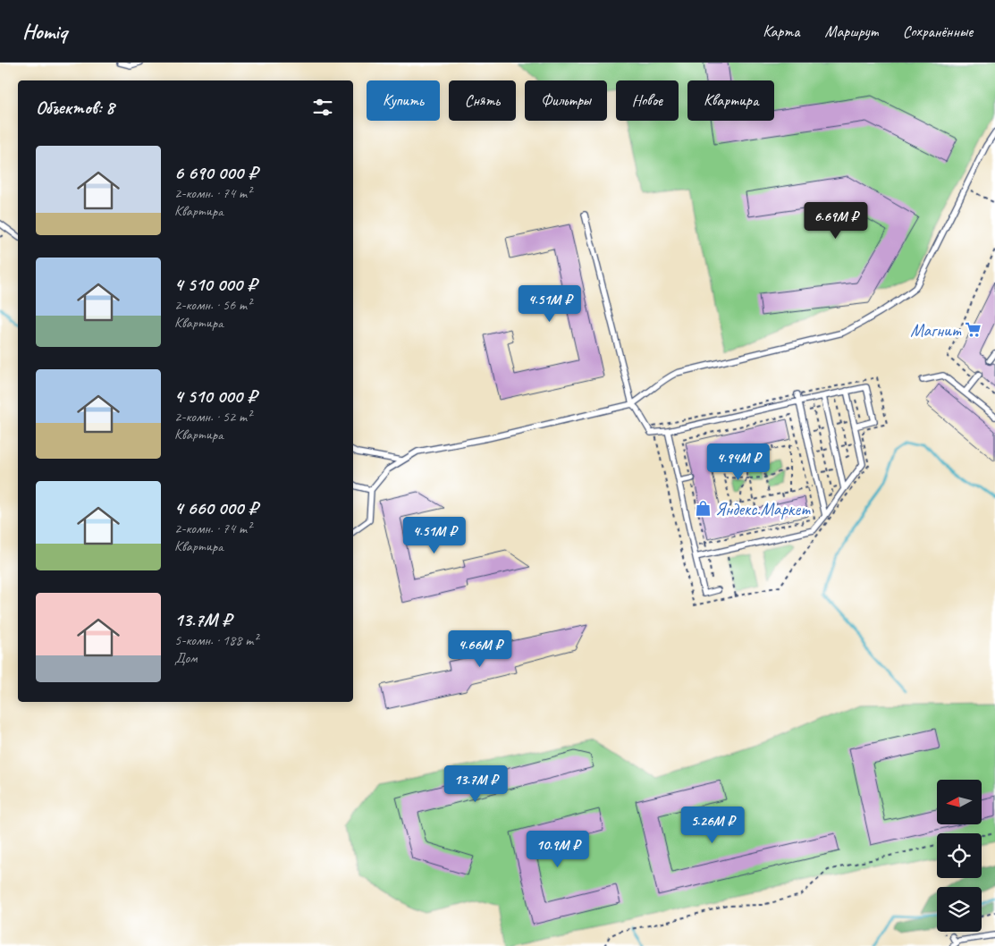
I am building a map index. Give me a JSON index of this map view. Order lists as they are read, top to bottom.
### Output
{
  "places": {
    "supermarket": ["Магнит"],
    "shop": ["Яндекс.Маркет"]
  },
  "north": "left",
  "page": {
    "header": "Homiq",
    "nav": ["Карта", "Маршрут", "Сохранённые"],
    "chip": [
      "Купить",
      "Снять",
      "Фильтры",
      "Новое",
      "Квартира"
    ],
    "heading": "Объектов: 8",
    "list": [
      {
        "name": "6 690 000 ₽",
        "note": "2-комн. · 74 m² · Квартира"
      },
      {
        "name": "4 510 000 ₽",
        "note": "2-комн. · 56 m² · Квартира"
      },
      {
        "name": "4 510 000 ₽",
        "note": "2-комн. · 52 m² · Квартира"
      },
      {
        "name": "4 660 000 ₽",
        "note": "2-комн. · 74 m² · Квартира"
      },
      {
        "name": "13.7M ₽",
        "note": "5-комн. · 188 m² · Дом"
      }
    ],
    "price": [
      "6.69M ₽",
      "4.51M ₽",
      "4.94M ₽",
      "4.51M ₽",
      "4.66M ₽",
      "13.7M ₽",
      "5.26M ₽",
      "10.9M ₽"
    ]
  }
}
